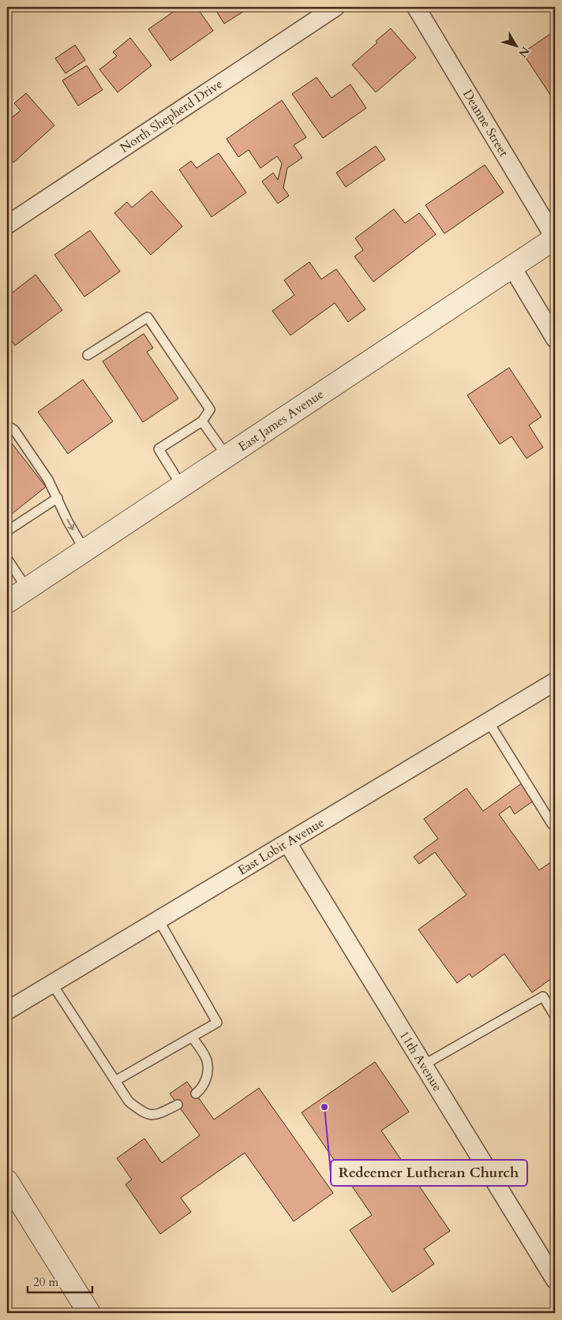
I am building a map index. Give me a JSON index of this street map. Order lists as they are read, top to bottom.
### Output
{
  "streets": {
    "street": [
      "North Shepherd Drive",
      "Deanne Street",
      "East James Avenue",
      "East Lobit Avenue",
      "11th Avenue"
    ]
  },
  "crossings": [
    ["Deanne Street", "East James Avenue"],
    ["East Lobit Avenue", "11th Avenue"]
  ],
  "places": ["Redeemer Lutheran Church"],
  "scale_bar": "20 m",
  "north": "bottom right"
}
